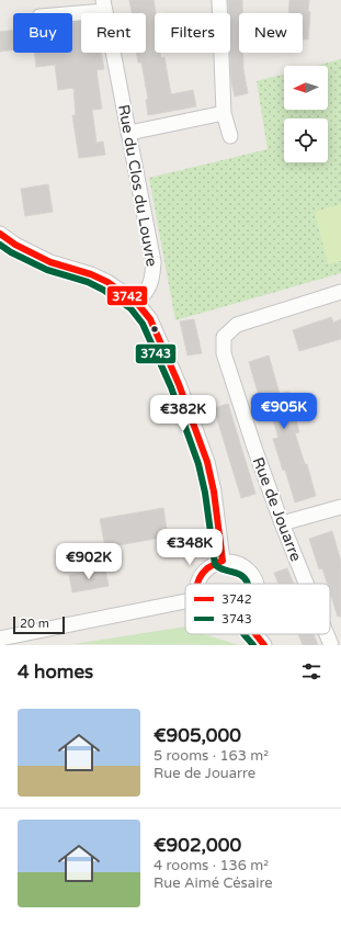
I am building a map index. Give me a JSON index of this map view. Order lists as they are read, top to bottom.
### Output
{
  "streets": {
    "street": ["Rue du Clos du Louvre", "Rue de Jouarre"]
  },
  "lines": ["transit line 3742", "transit line 3743"],
  "legend": ["3742", "3743"],
  "scale_bar": "20 m",
  "north": "left",
  "page": {
    "chip": [
      "Buy",
      "Rent",
      "Filters",
      "New"
    ],
    "price": [
      "€905K",
      "€382K",
      "€348K",
      "€902K"
    ],
    "scale": "20 m",
    "heading": "4 homes",
    "list": [
      {
        "name": "€905,000",
        "note": "5 rooms · 163 m² · Rue de Jouarre"
      },
      {
        "name": "€902,000",
        "note": "4 rooms · 136 m² · Rue Aimé Césaire"
      }
    ]
  }
}
